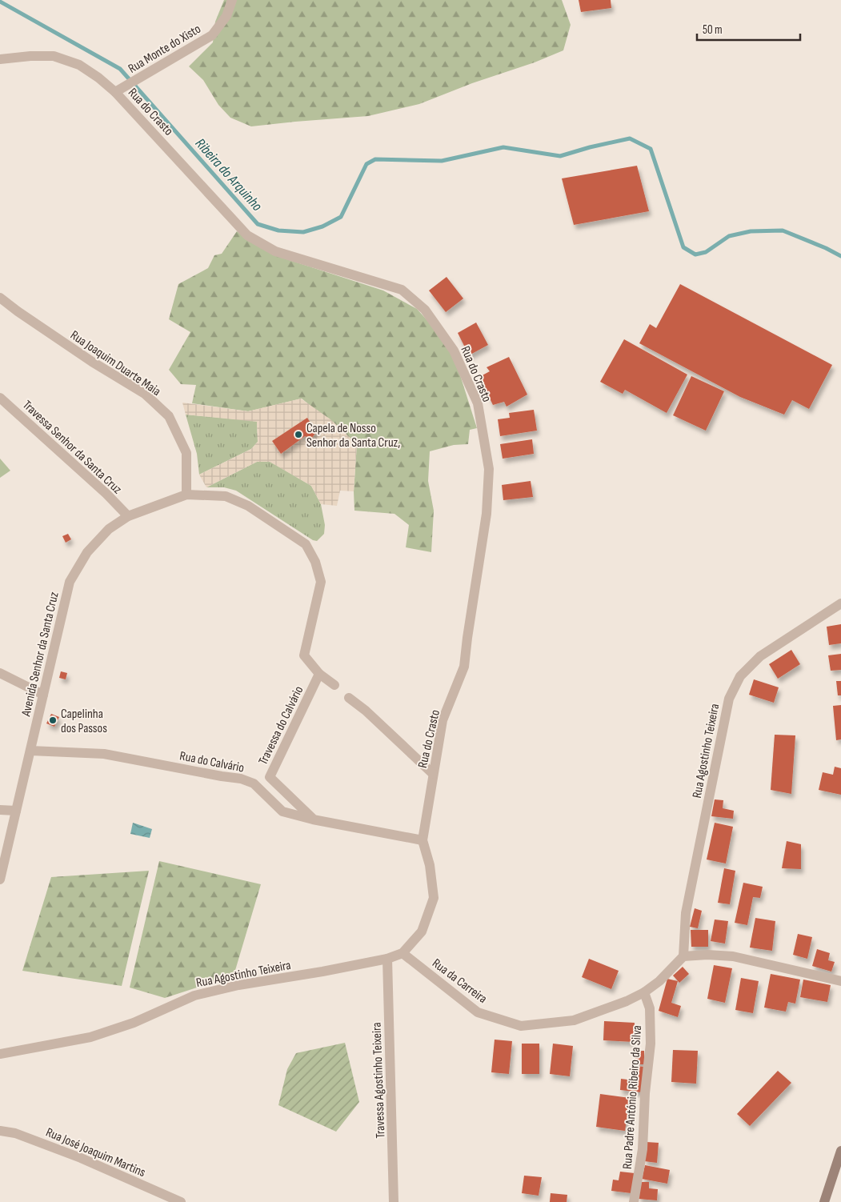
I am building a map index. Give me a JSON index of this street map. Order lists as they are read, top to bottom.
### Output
{
  "streets": {
    "street": [
      "Rua Monte do Xisto",
      "Rua do Crasto",
      "Rua Joaquim Duarte Maia",
      "Travessa Senhor da Santa Cruz",
      "Avenida Senhor da Santa Cruz",
      "Travessa do Calvário",
      "Rua Agostinho Teixeira",
      "Rua do Calvário",
      "Rua da Carreira",
      "Travessa Agostinho Teixeira",
      "Rua Padre António Ribeiro da Silva",
      "Rua José Joaquim Martins"
    ]
  },
  "crossings": [
    ["Rua Monte do Xisto", "Rua do Crasto"],
    ["Rua do Crasto", "Rua Agostinho Teixeira"],
    ["Rua do Crasto", "Rua do Calvário"],
    ["Rua do Crasto", "Rua da Carreira"],
    ["Rua Joaquim Duarte Maia", "Avenida Senhor da Santa Cruz"],
    ["Travessa Senhor da Santa Cruz", "Avenida Senhor da Santa Cruz"],
    ["Avenida Senhor da Santa Cruz", "Rua do Calvário"],
    ["Travessa do Calvário", "Rua do Calvário"],
    ["Rua Agostinho Teixeira", "Rua da Carreira"],
    ["Rua Agostinho Teixeira", "Travessa Agostinho Teixeira"],
    ["Rua da Carreira", "Rua Padre António Ribeiro da Silva"]
  ],
  "water": ["Ribeira do Arquinho"],
  "places": ["Capela de Nosso Senhor da Santa Cruz,", "Capelinha dos Passos"],
  "scale_bar": "50 m"
}
